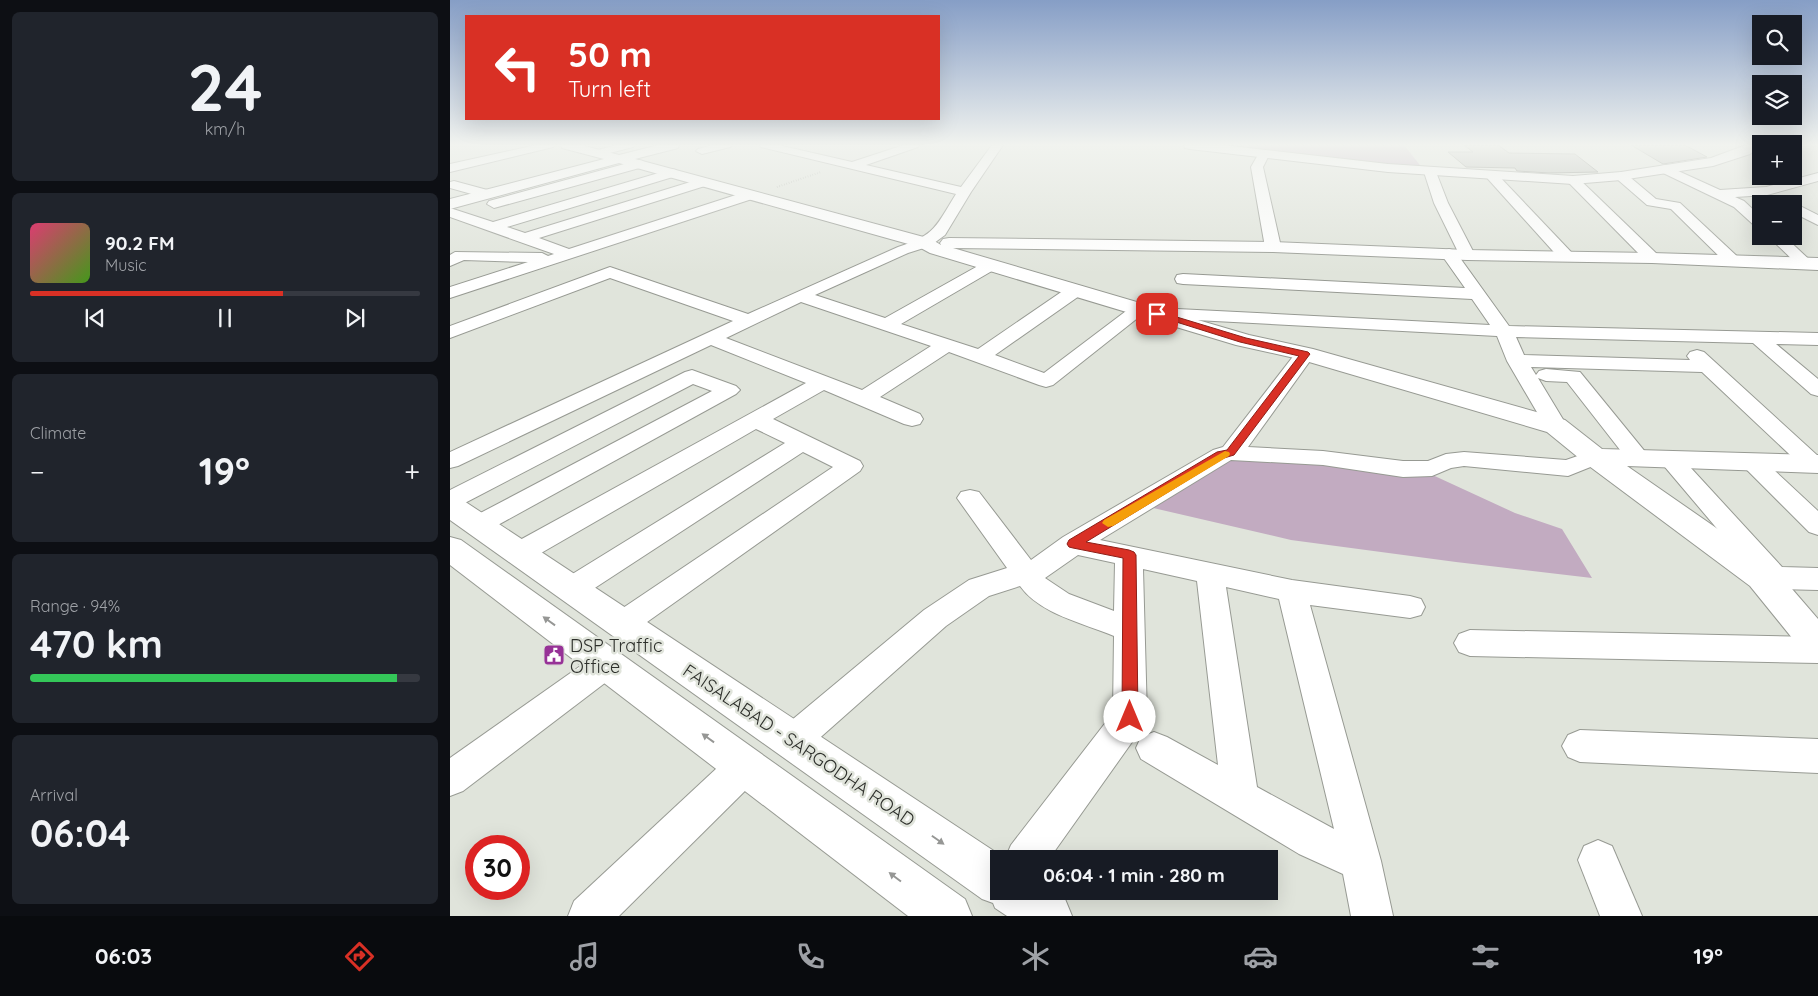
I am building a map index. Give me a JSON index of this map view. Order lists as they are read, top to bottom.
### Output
{
  "streets": {
    "street": ["FAISALABAD - SARGODHA ROAD"]
  },
  "places": {
    "public building": ["DSP Traffic Office"]
  },
  "page": {
    "tile": [
      ["24", "km/h"],
      "Climate",
      ["Range · 94%", "470 km"],
      ["Arrival", "06:04"]
    ],
    "map_buttons": ["+", "−"],
    "turn": ["50 m", "Turn left"],
    "song": ["90.2 FM", "Music"],
    "heat": ["−", "19°", "+"],
    "limit": "30",
    "trip": "06:04 · 1 min · 280 m",
    "tabs": ["06:03", "19°"]
  }
}
